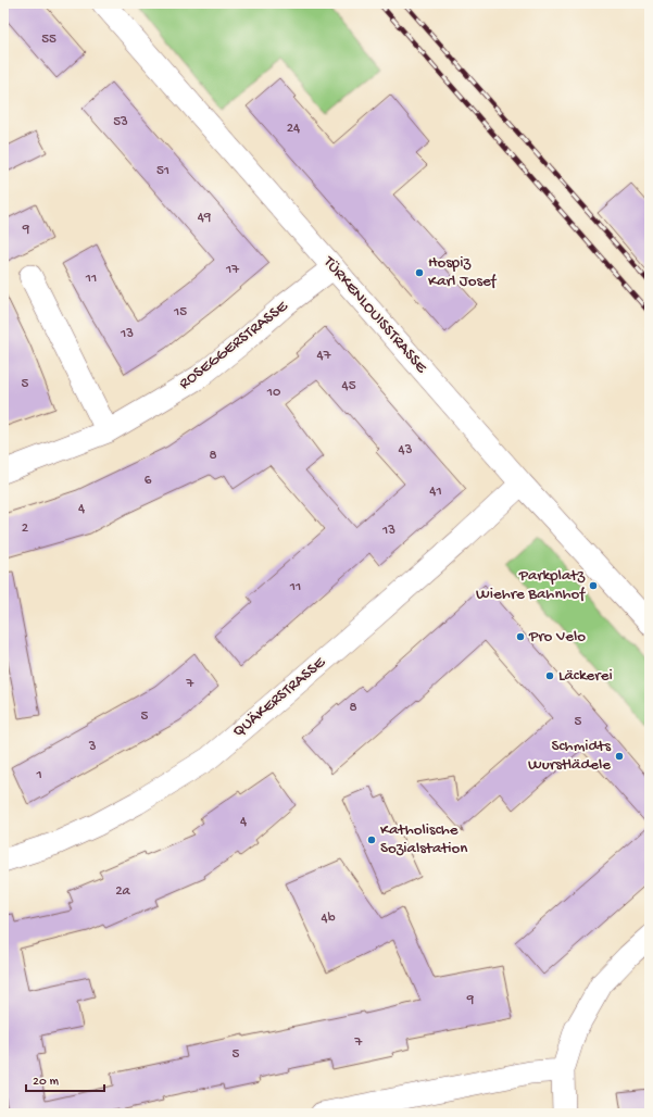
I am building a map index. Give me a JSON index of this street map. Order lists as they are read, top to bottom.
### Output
{
  "streets": {
    "street": ["TÜRKENLOUISSTRASSE", "ROSEGGERSTRASSE", "QUÄKERSTRASSE"]
  },
  "crossings": [
    ["TÜRKENLOUISSTRASSE", "ROSEGGERSTRASSE"],
    ["TÜRKENLOUISSTRASSE", "QUÄKERSTRASSE"]
  ],
  "places": [
    "Hospiz Karl Josef",
    "Parkplatz Wiehre Bahnhof",
    "Pro Velo",
    "Läckerei",
    "Schmidts Wurstlädele",
    "Katholische Sozialstation"
  ],
  "house_numbers": [
    "55",
    "53",
    "24",
    "51",
    "49",
    "9",
    "17",
    "11",
    "15",
    "13",
    "47",
    "5",
    "45",
    "10",
    "43",
    "8",
    "6",
    "41",
    "4",
    "2",
    "13",
    "11",
    "7",
    "8",
    "5",
    "5",
    "3",
    "1",
    "4",
    "2a",
    "4b",
    "9",
    "7",
    "5"
  ],
  "scale_bar": "20 m"
}
